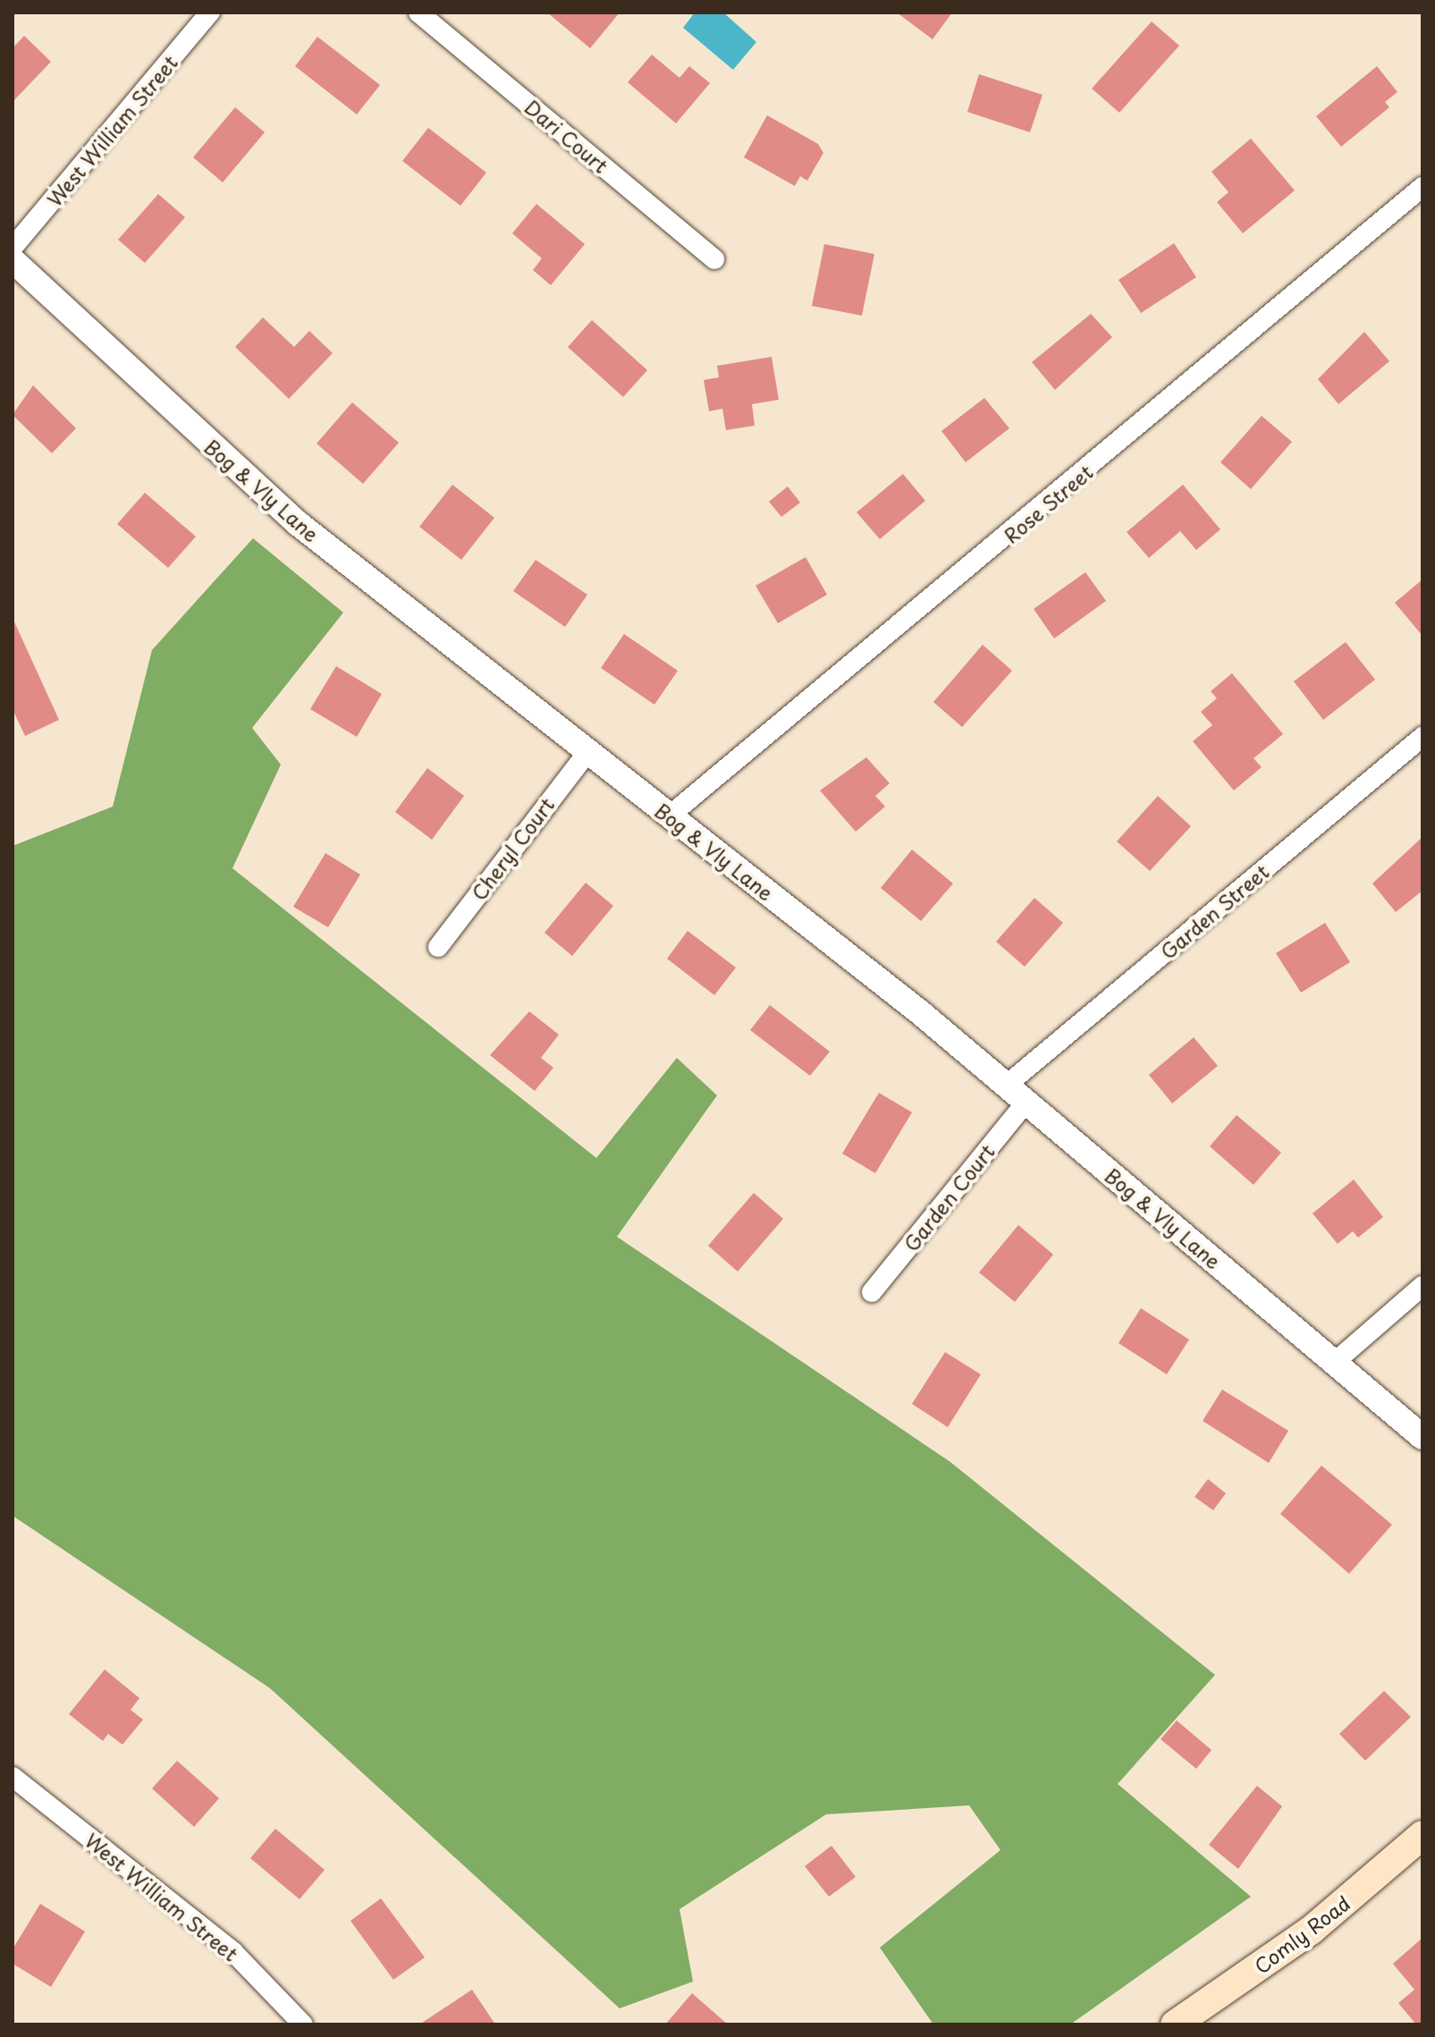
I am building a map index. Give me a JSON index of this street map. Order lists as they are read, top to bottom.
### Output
{
  "streets": {
    "main road": ["Comly Road"],
    "street": [
      "West William Street",
      "Dari Court",
      "Bog & Vly Lane",
      "Rose Street",
      "Cheryl Court",
      "Garden Street",
      "Garden Court"
    ]
  },
  "crossings": [
    ["Bog & Vly Lane", "Rose Street"],
    ["Bog & Vly Lane", "Cheryl Court"],
    ["Bog & Vly Lane", "Garden Street"],
    ["Bog & Vly Lane", "Garden Court"]
  ]
}
